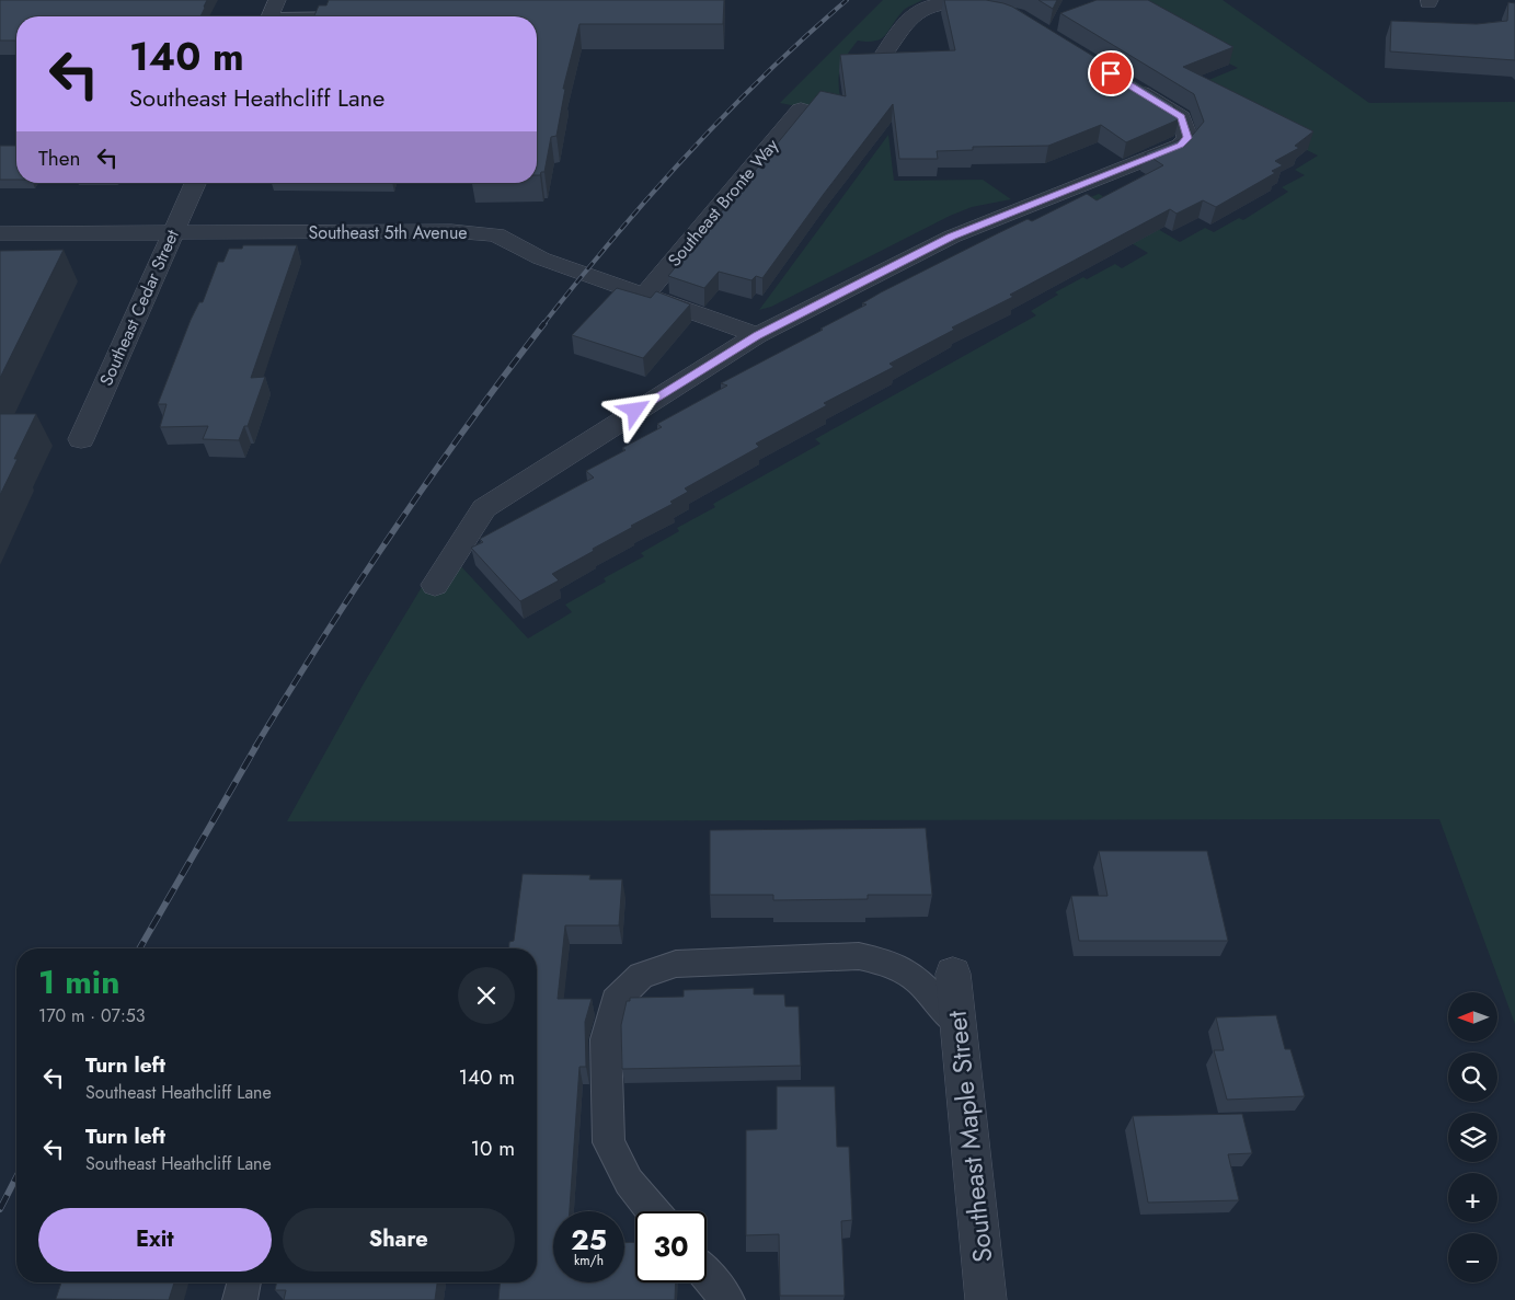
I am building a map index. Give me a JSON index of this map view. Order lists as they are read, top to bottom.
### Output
{
  "streets": {
    "street": [
      "Southeast Bronte Way",
      "Southeast 5th Avenue",
      "Southeast Cedar Street",
      "Southeast Maple Street"
    ]
  },
  "crossings": [
    ["Southeast Bronte Way", "Southeast 5th Avenue"],
    ["Southeast 5th Avenue", "Southeast Cedar Street"]
  ],
  "north": "left",
  "page": {
    "turn": ["140 m", "Southeast Heathcliff Lane"],
    "then": "Then",
    "heading": ["1 min", "170 m · 07:53"],
    "map_buttons": ["+", "−"],
    "list": [
      {
        "name": "Turn left",
        "note": "Southeast Heathcliff Lane",
        "value": "140 m"
      },
      {
        "name": "Turn left",
        "note": "Southeast Heathcliff Lane",
        "value": "10 m"
      }
    ],
    "buttons": ["Exit", "Share"],
    "speed": "25 km/h",
    "limit": "30"
  }
}
